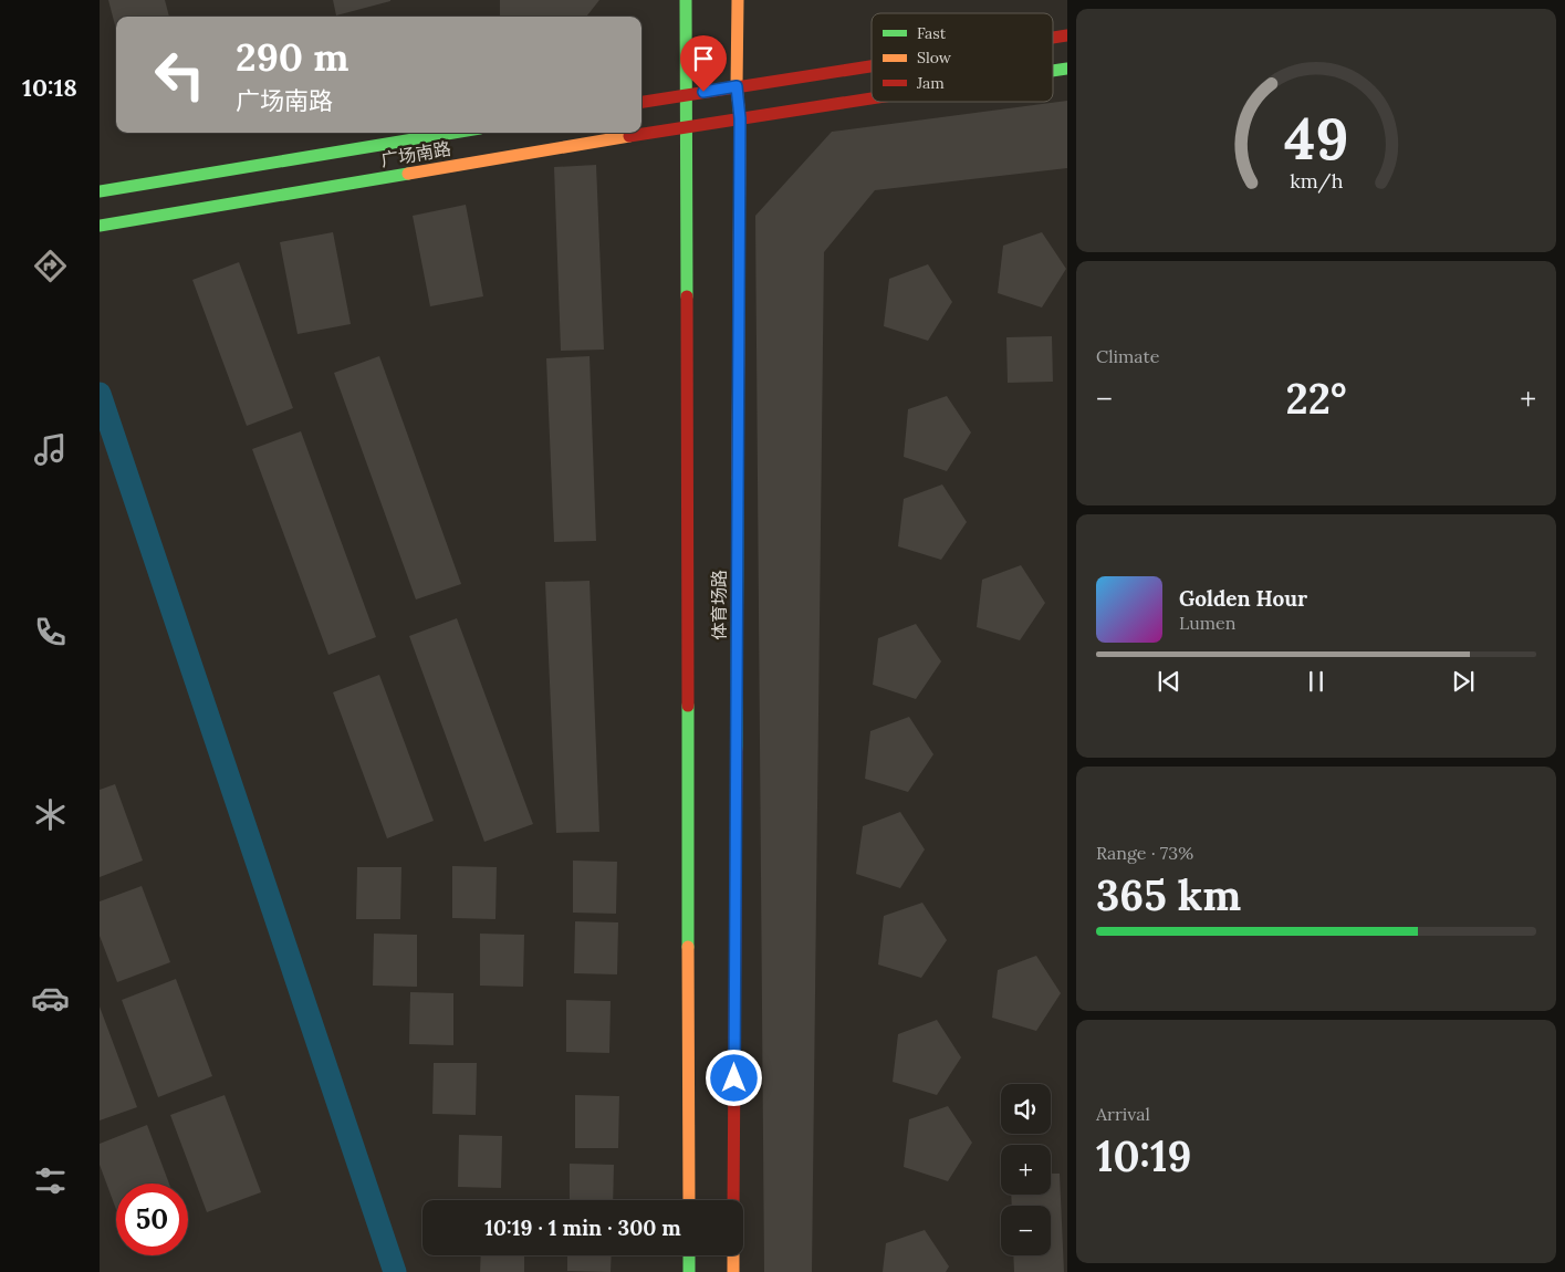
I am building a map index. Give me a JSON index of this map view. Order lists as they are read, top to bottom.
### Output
{
  "streets": {
    "main road": ["广场南路", "体育场路"]
  },
  "crossings": [
    ["广场南路", "体育场路"]
  ],
  "legend": ["Fast", "Slow", "Jam"],
  "page": {
    "tabs": "10:18",
    "turn": ["290 m", "广场南路"],
    "tile": [
      "Climate",
      ["Range · 73%", "365 km"],
      ["Arrival", "10:19"]
    ],
    "heat": ["−", "22°", "+"],
    "song": ["Golden Hour", "Lumen"],
    "map_buttons": ["+", "−"],
    "limit": "50",
    "trip": "10:19 · 1 min · 300 m",
    "gauge": ["49", "km/h"]
  }
}
